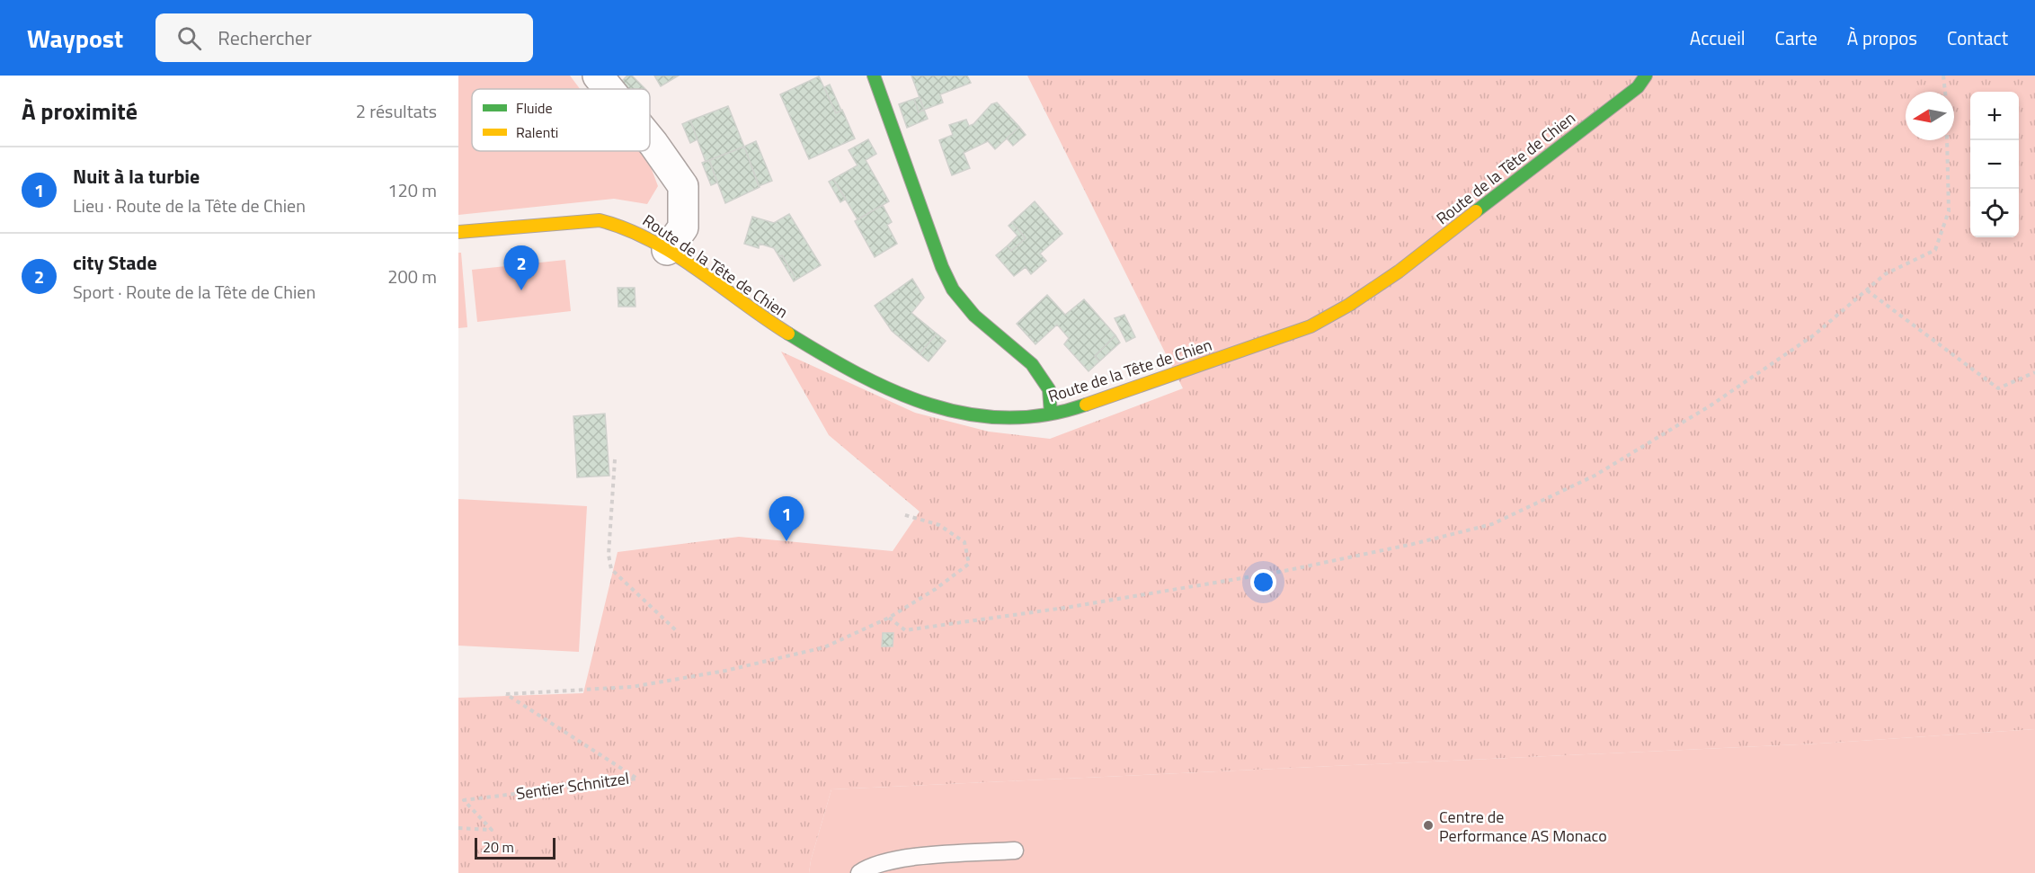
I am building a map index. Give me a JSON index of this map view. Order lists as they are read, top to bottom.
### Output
{
  "streets": {
    "street": ["Route de la Tête de Chien"],
    "path": ["Sentier Schnitzel"]
  },
  "places": ["Centre de Performance AS Monaco"],
  "legend": ["Fluide", "Ralenti"],
  "scale_bar": "20 m",
  "north": "left",
  "page": {
    "header": "Waypost",
    "search": "Rechercher",
    "nav": [
      "Accueil",
      "Carte",
      "À propos",
      "Contact"
    ],
    "heading": ["À proximité", "2 résultats"],
    "map_buttons": ["+", "−"],
    "list": [
      {
        "mark": "1",
        "name": "Nuit à la turbie",
        "note": "Lieu · Route de la Tête de Chien",
        "value": "120 m"
      },
      {
        "mark": "2",
        "name": "city Stade",
        "note": "Sport · Route de la Tête de Chien",
        "value": "200 m"
      }
    ],
    "pins": ["2", "1"],
    "scale": "20 m"
  }
}
